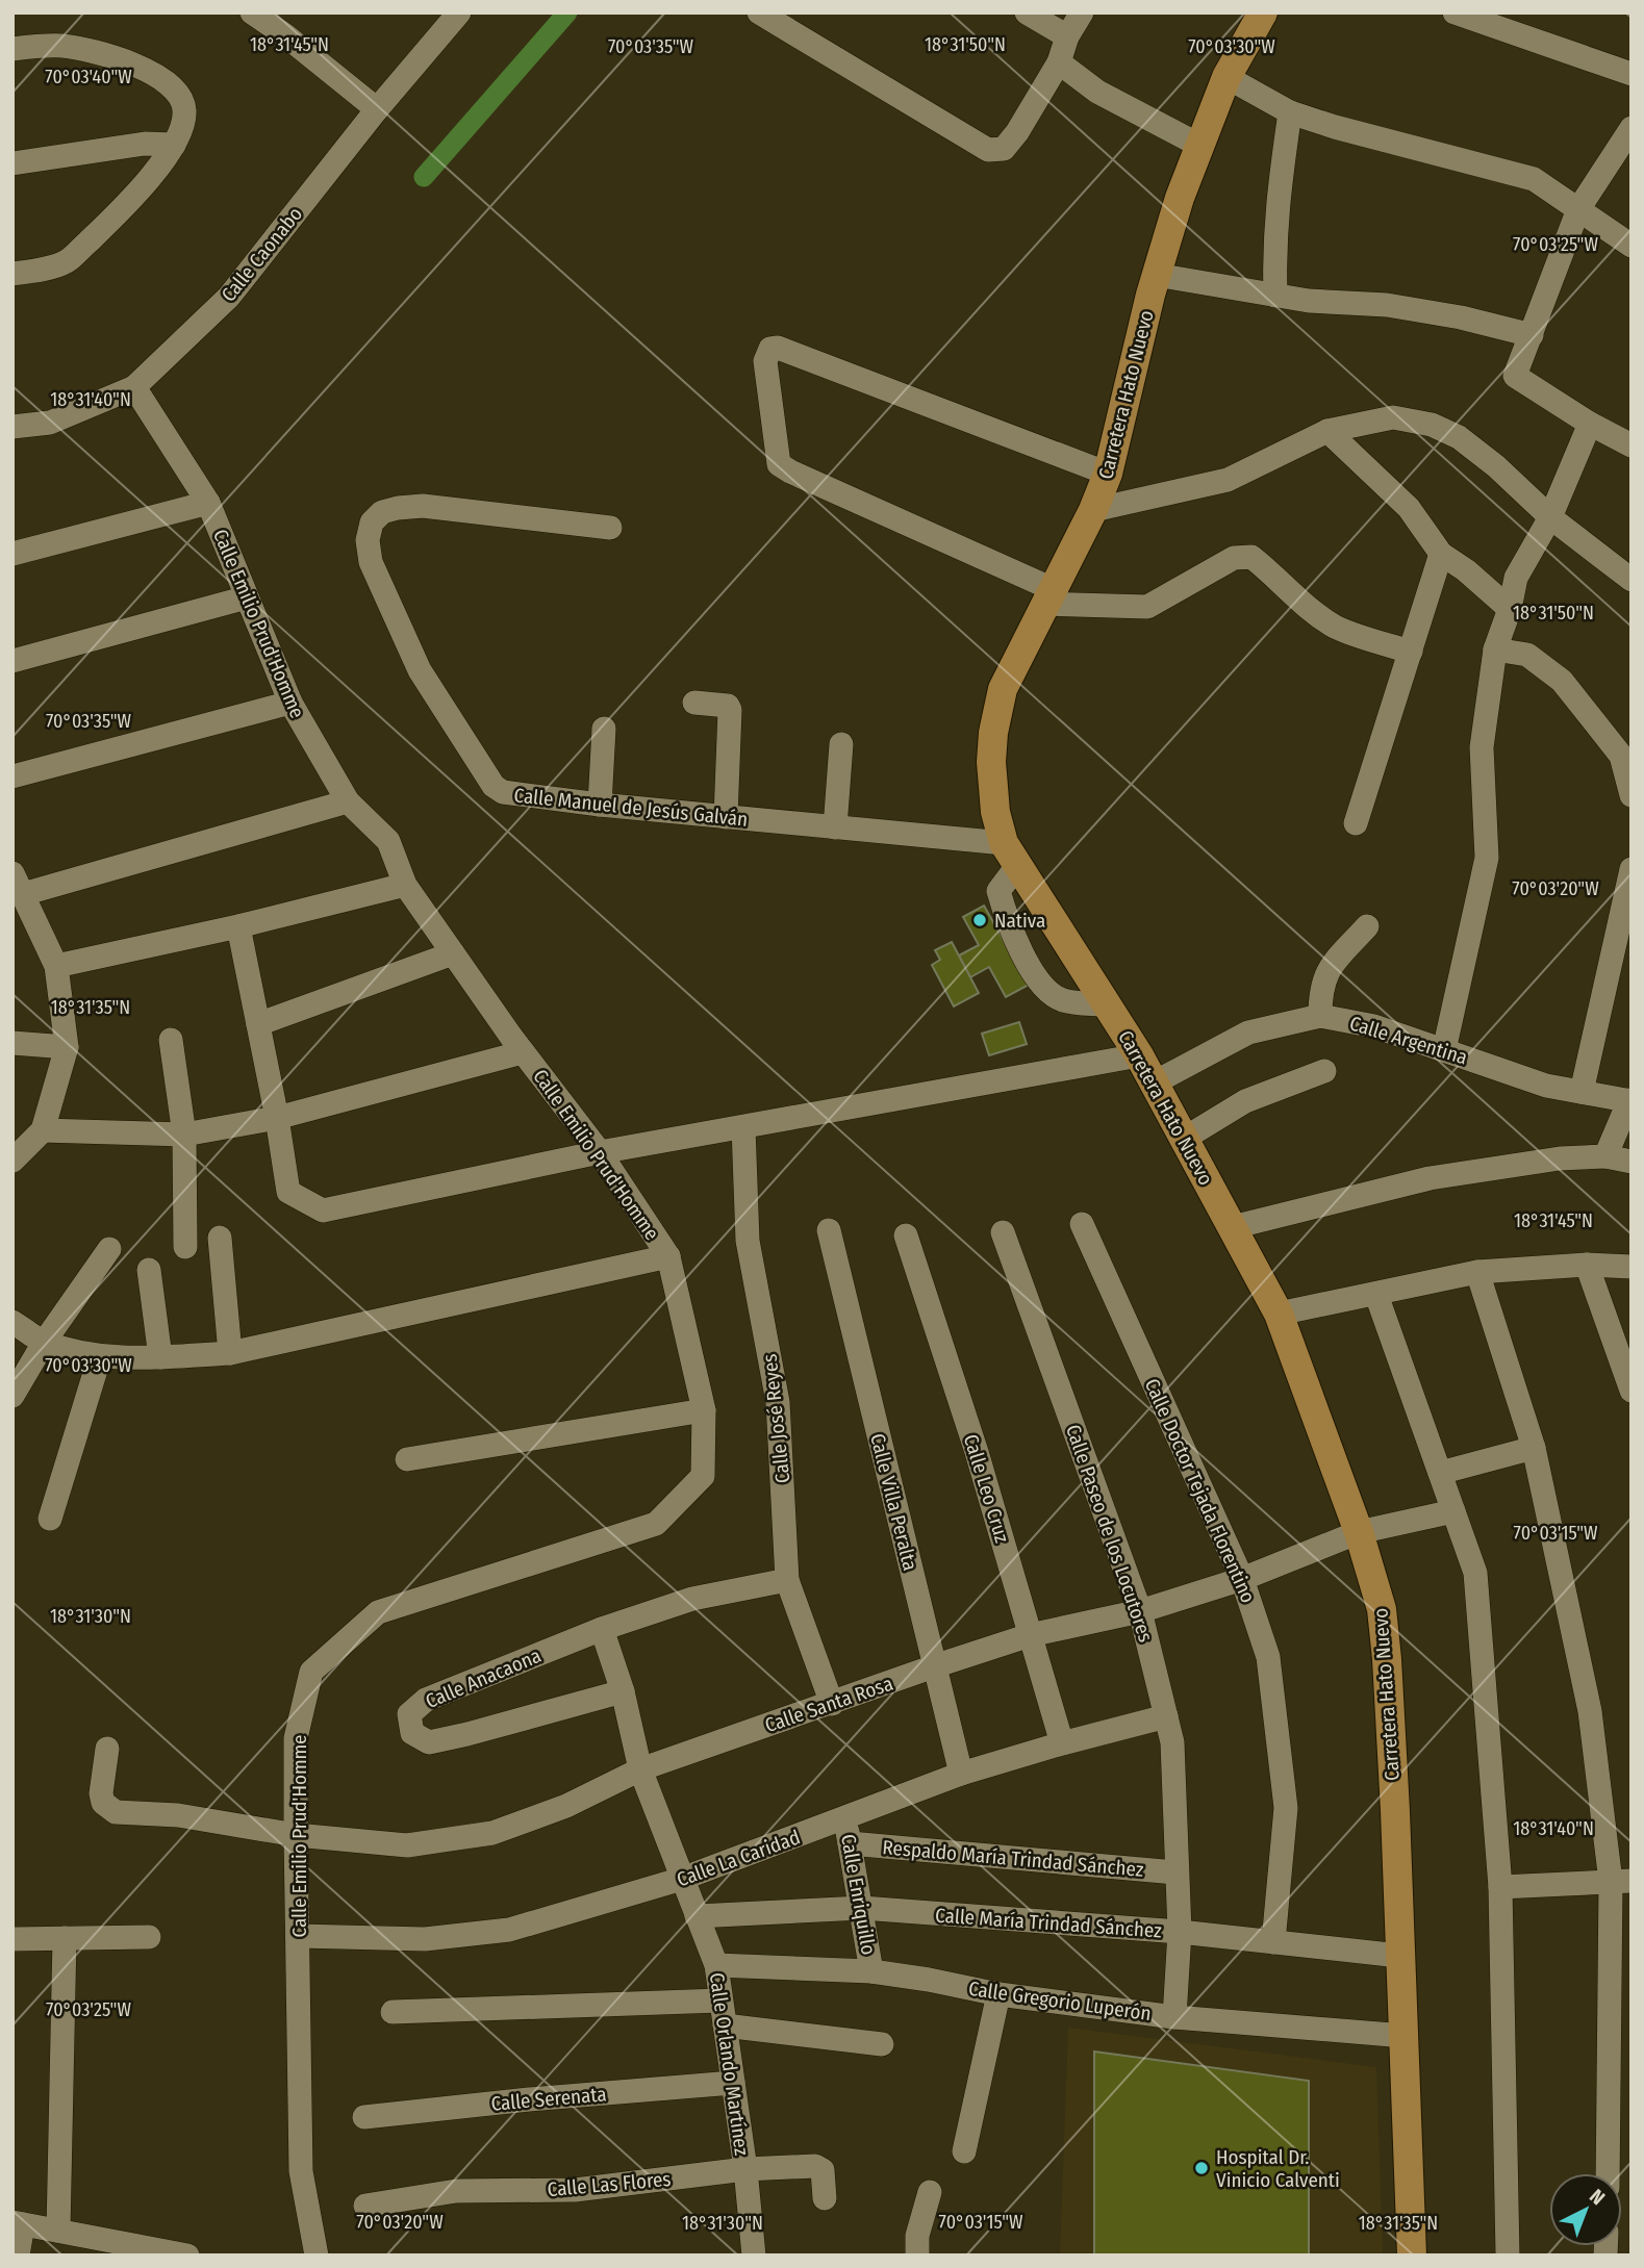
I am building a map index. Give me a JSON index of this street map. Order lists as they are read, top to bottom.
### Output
{
  "streets": {
    "main road": ["Carretera Hato Nuevo"],
    "street": [
      "Calle Caonabo",
      "Calle Emilio Prud'Homme",
      "Calle Manuel de Jesús Galván",
      "Calle Argentina",
      "Calle José Reyes",
      "Calle Leo Cruz",
      "Calle Doctor Tejada Florentino",
      "Calle Villa Peralta",
      "Calle Paseo de los Locutores",
      "Calle Anacaona",
      "Calle Santa Rosa",
      "Calle La Caridad",
      "Respaldo María Trindad Sánchez",
      "Calle Enriquillo",
      "Calle María Trindad Sánchez",
      "Calle Gregorio Luperón",
      "Calle Orlando Martínez",
      "Calle Serenata",
      "Calle Las Flores"
    ]
  },
  "crossings": [
    ["Calle Caonabo", "Calle Emilio Prud'Homme"],
    ["Carretera Hato Nuevo", "Calle Manuel de Jesús Galván"],
    ["Carretera Hato Nuevo", "Calle Argentina"],
    ["Carretera Hato Nuevo", "Calle Santa Rosa"],
    ["Carretera Hato Nuevo", "Calle María Trindad Sánchez"],
    ["Carretera Hato Nuevo", "Calle Gregorio Luperón"],
    ["Calle Emilio Prud'Homme", "Calle Santa Rosa"],
    ["Calle Emilio Prud'Homme", "Calle La Caridad"],
    ["Calle José Reyes", "Calle Anacaona"],
    ["Calle José Reyes", "Calle Santa Rosa"],
    ["Calle Leo Cruz", "Calle Santa Rosa"],
    ["Calle Leo Cruz", "Calle La Caridad"],
    ["Calle Doctor Tejada Florentino", "Calle Santa Rosa"],
    ["Calle Doctor Tejada Florentino", "Calle María Trindad Sánchez"],
    ["Calle Villa Peralta", "Calle Santa Rosa"],
    ["Calle Villa Peralta", "Calle La Caridad"],
    ["Calle Paseo de los Locutores", "Calle Santa Rosa"],
    ["Calle Paseo de los Locutores", "Calle La Caridad"],
    ["Calle Paseo de los Locutores", "Respaldo María Trindad Sánchez"],
    ["Calle Paseo de los Locutores", "Calle María Trindad Sánchez"],
    ["Calle Paseo de los Locutores", "Calle Gregorio Luperón"],
    ["Calle Anacaona", "Calle Orlando Martínez"],
    ["Calle Santa Rosa", "Calle Orlando Martínez"],
    ["Calle La Caridad", "Calle Enriquillo"],
    ["Calle La Caridad", "Calle Orlando Martínez"],
    ["Respaldo María Trindad Sánchez", "Calle Enriquillo"],
    ["Calle Enriquillo", "Calle María Trindad Sánchez"],
    ["Calle Enriquillo", "Calle Gregorio Luperón"],
    ["Calle María Trindad Sánchez", "Calle Orlando Martínez"],
    ["Calle Gregorio Luperón", "Calle Orlando Martínez"],
    ["Calle Orlando Martínez", "Calle Serenata"],
    ["Calle Orlando Martínez", "Calle Las Flores"]
  ],
  "places": ["Nativa", "Hospital Dr. Vinicio Calventi"],
  "north": "top right",
  "coordinates": [
    "18°31'45\"N",
    "18°31'50\"N",
    "70°03'35\"W",
    "70°03'30\"W",
    "70°03'40\"W",
    "70°03'25\"W",
    "18°31'40\"N",
    "70°03'20\"W",
    "18°31'35\"N",
    "70°03'15\"W",
    "18°31'30\"N"
  ]
}
